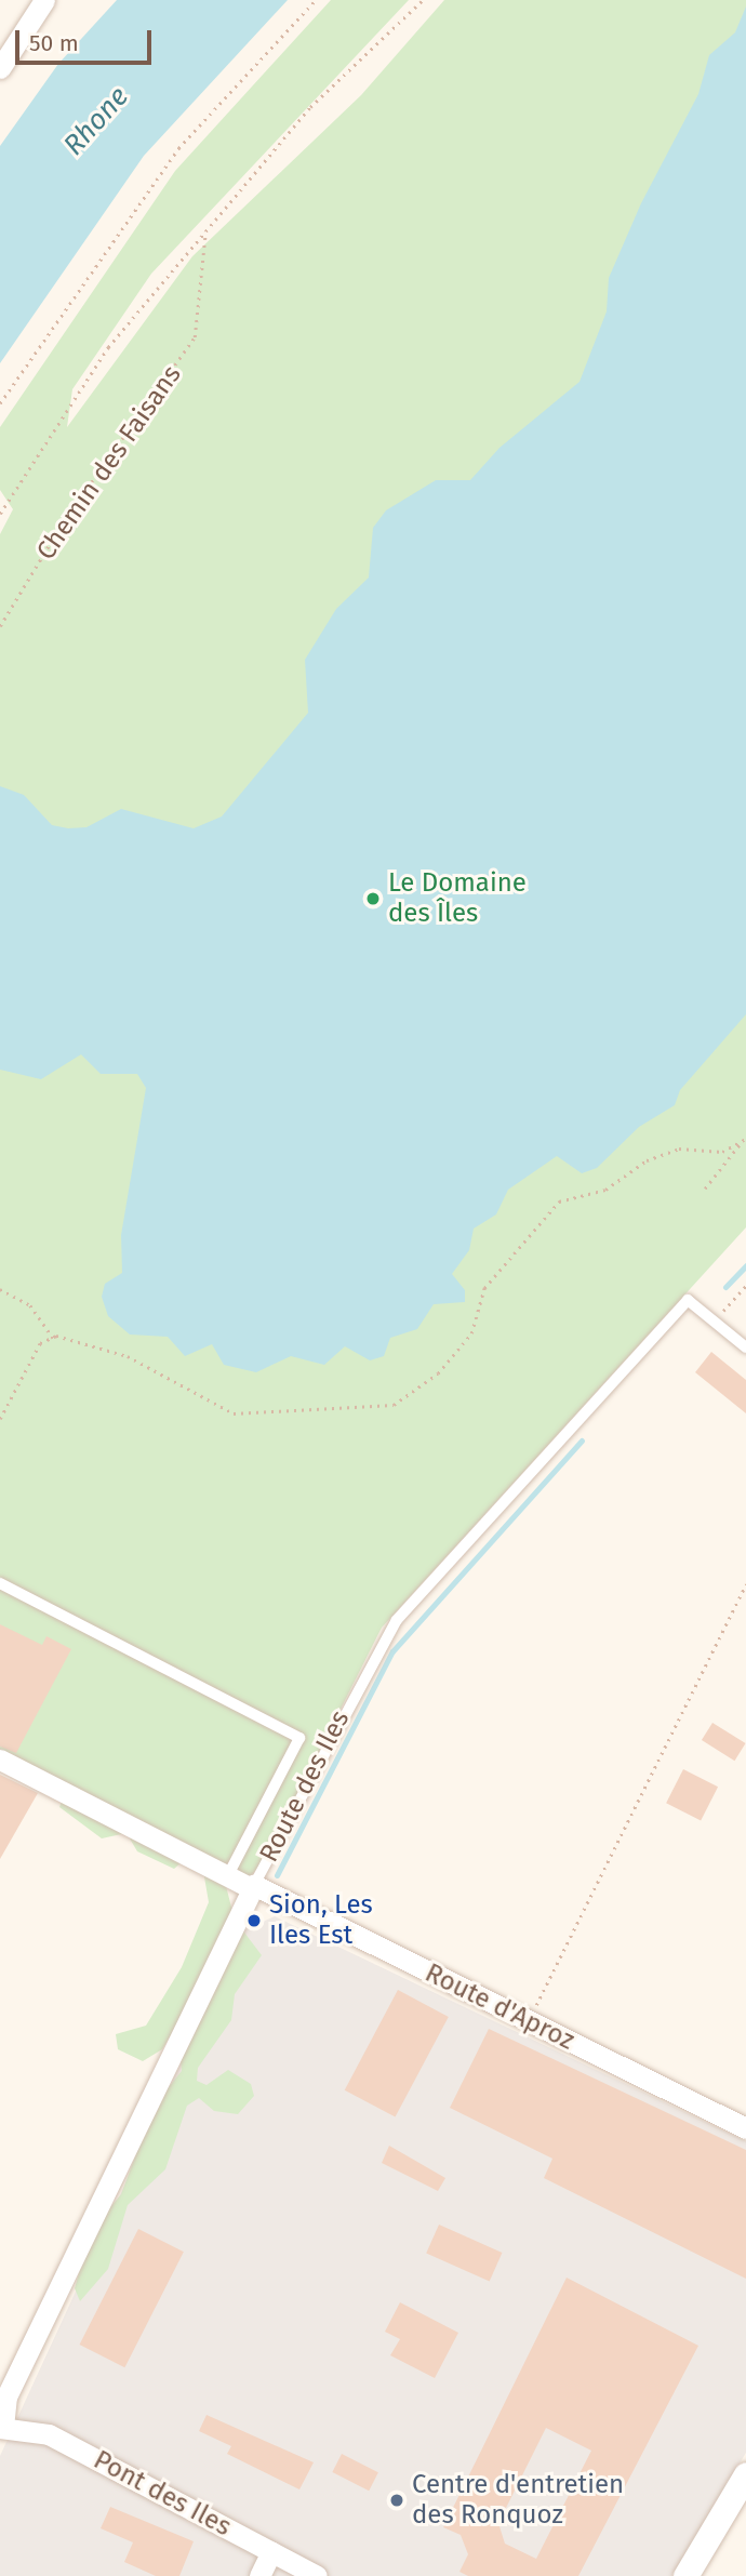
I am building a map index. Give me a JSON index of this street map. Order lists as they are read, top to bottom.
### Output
{
  "streets": {
    "street": ["Route des Iles", "Route d'Aproz", "Pont des Iles"],
    "path": ["Chemin des Faisans"]
  },
  "crossings": [
    ["Route des Iles", "Route d'Aproz"],
    ["Route des Iles", "Pont des Iles"]
  ],
  "water": ["Rhone"],
  "places": ["Le Domaine des Îles", "Sion, Les Iles Est", "Centre d'entretien des Ronquoz"],
  "scale_bar": "50 m"
}
